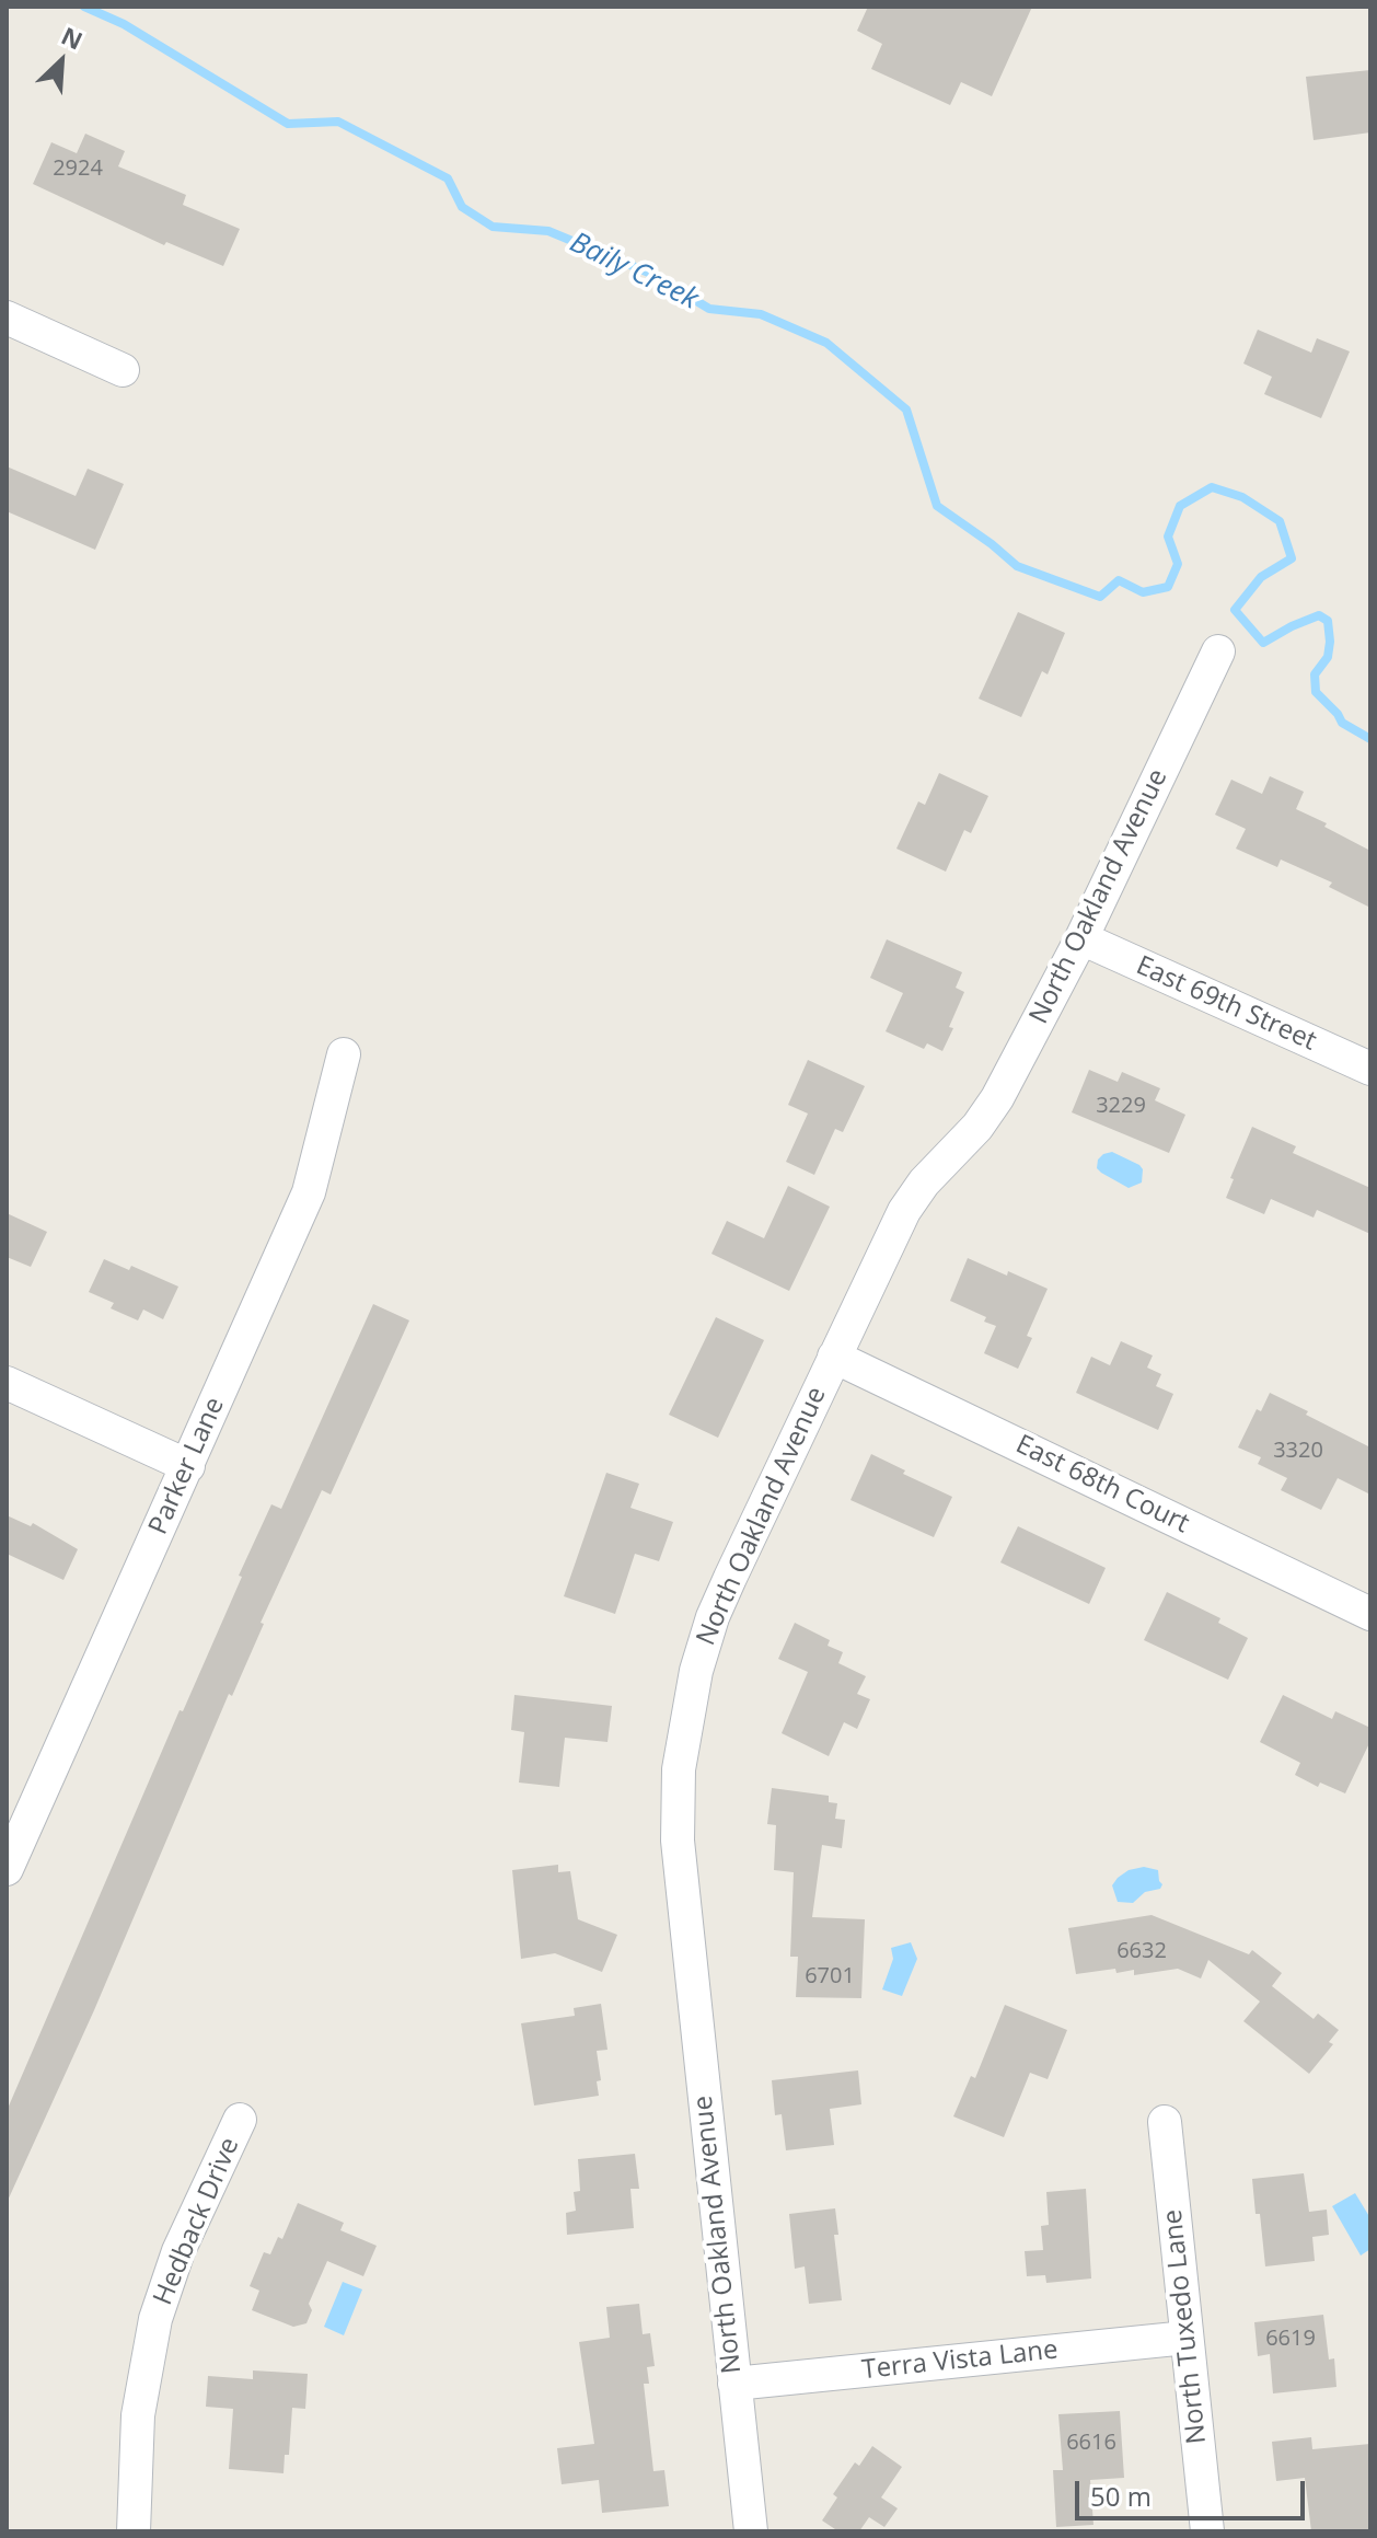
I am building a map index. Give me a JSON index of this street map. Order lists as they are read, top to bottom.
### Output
{
  "streets": {
    "street": [
      "North Oakland Avenue",
      "East 69th Street",
      "Parker Lane",
      "East 68th Court",
      "Hedback Drive",
      "North Tuxedo Lane",
      "Terra Vista Lane"
    ]
  },
  "crossings": [
    ["North Oakland Avenue", "East 69th Street"],
    ["North Oakland Avenue", "East 68th Court"],
    ["North Oakland Avenue", "Terra Vista Lane"],
    ["North Tuxedo Lane", "Terra Vista Lane"]
  ],
  "water": ["Baily Creek"],
  "house_numbers": [
    "2924",
    "3229",
    "3320",
    "6632",
    "6701",
    "6619",
    "6616"
  ],
  "scale_bar": "50 m",
  "north": "top right"
}
